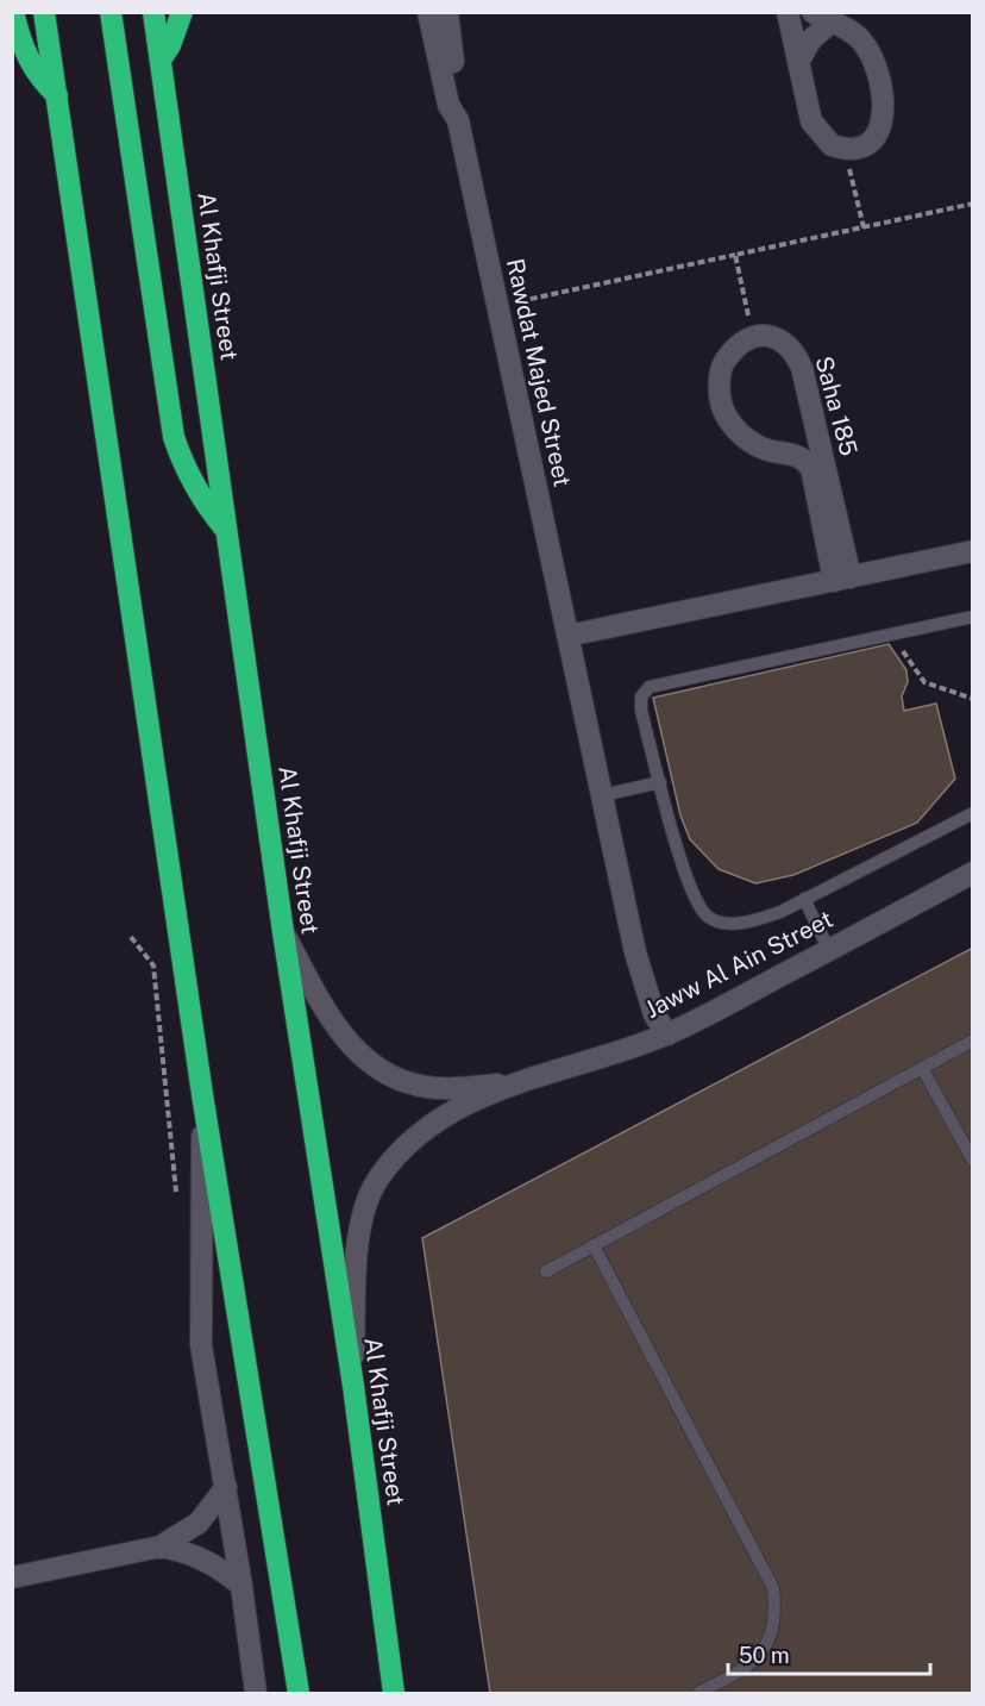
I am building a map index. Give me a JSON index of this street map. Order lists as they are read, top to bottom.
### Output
{
  "streets": {
    "highway": ["Al Khafji Street"],
    "street": ["Rawdat Majed Street", "Saha 185", "Jaww Al Ain Street"]
  },
  "crossings": [
    ["Al Khafji Street", "Jaww Al Ain Street"],
    ["Rawdat Majed Street", "Jaww Al Ain Street"]
  ],
  "scale_bar": "50 m"
}
